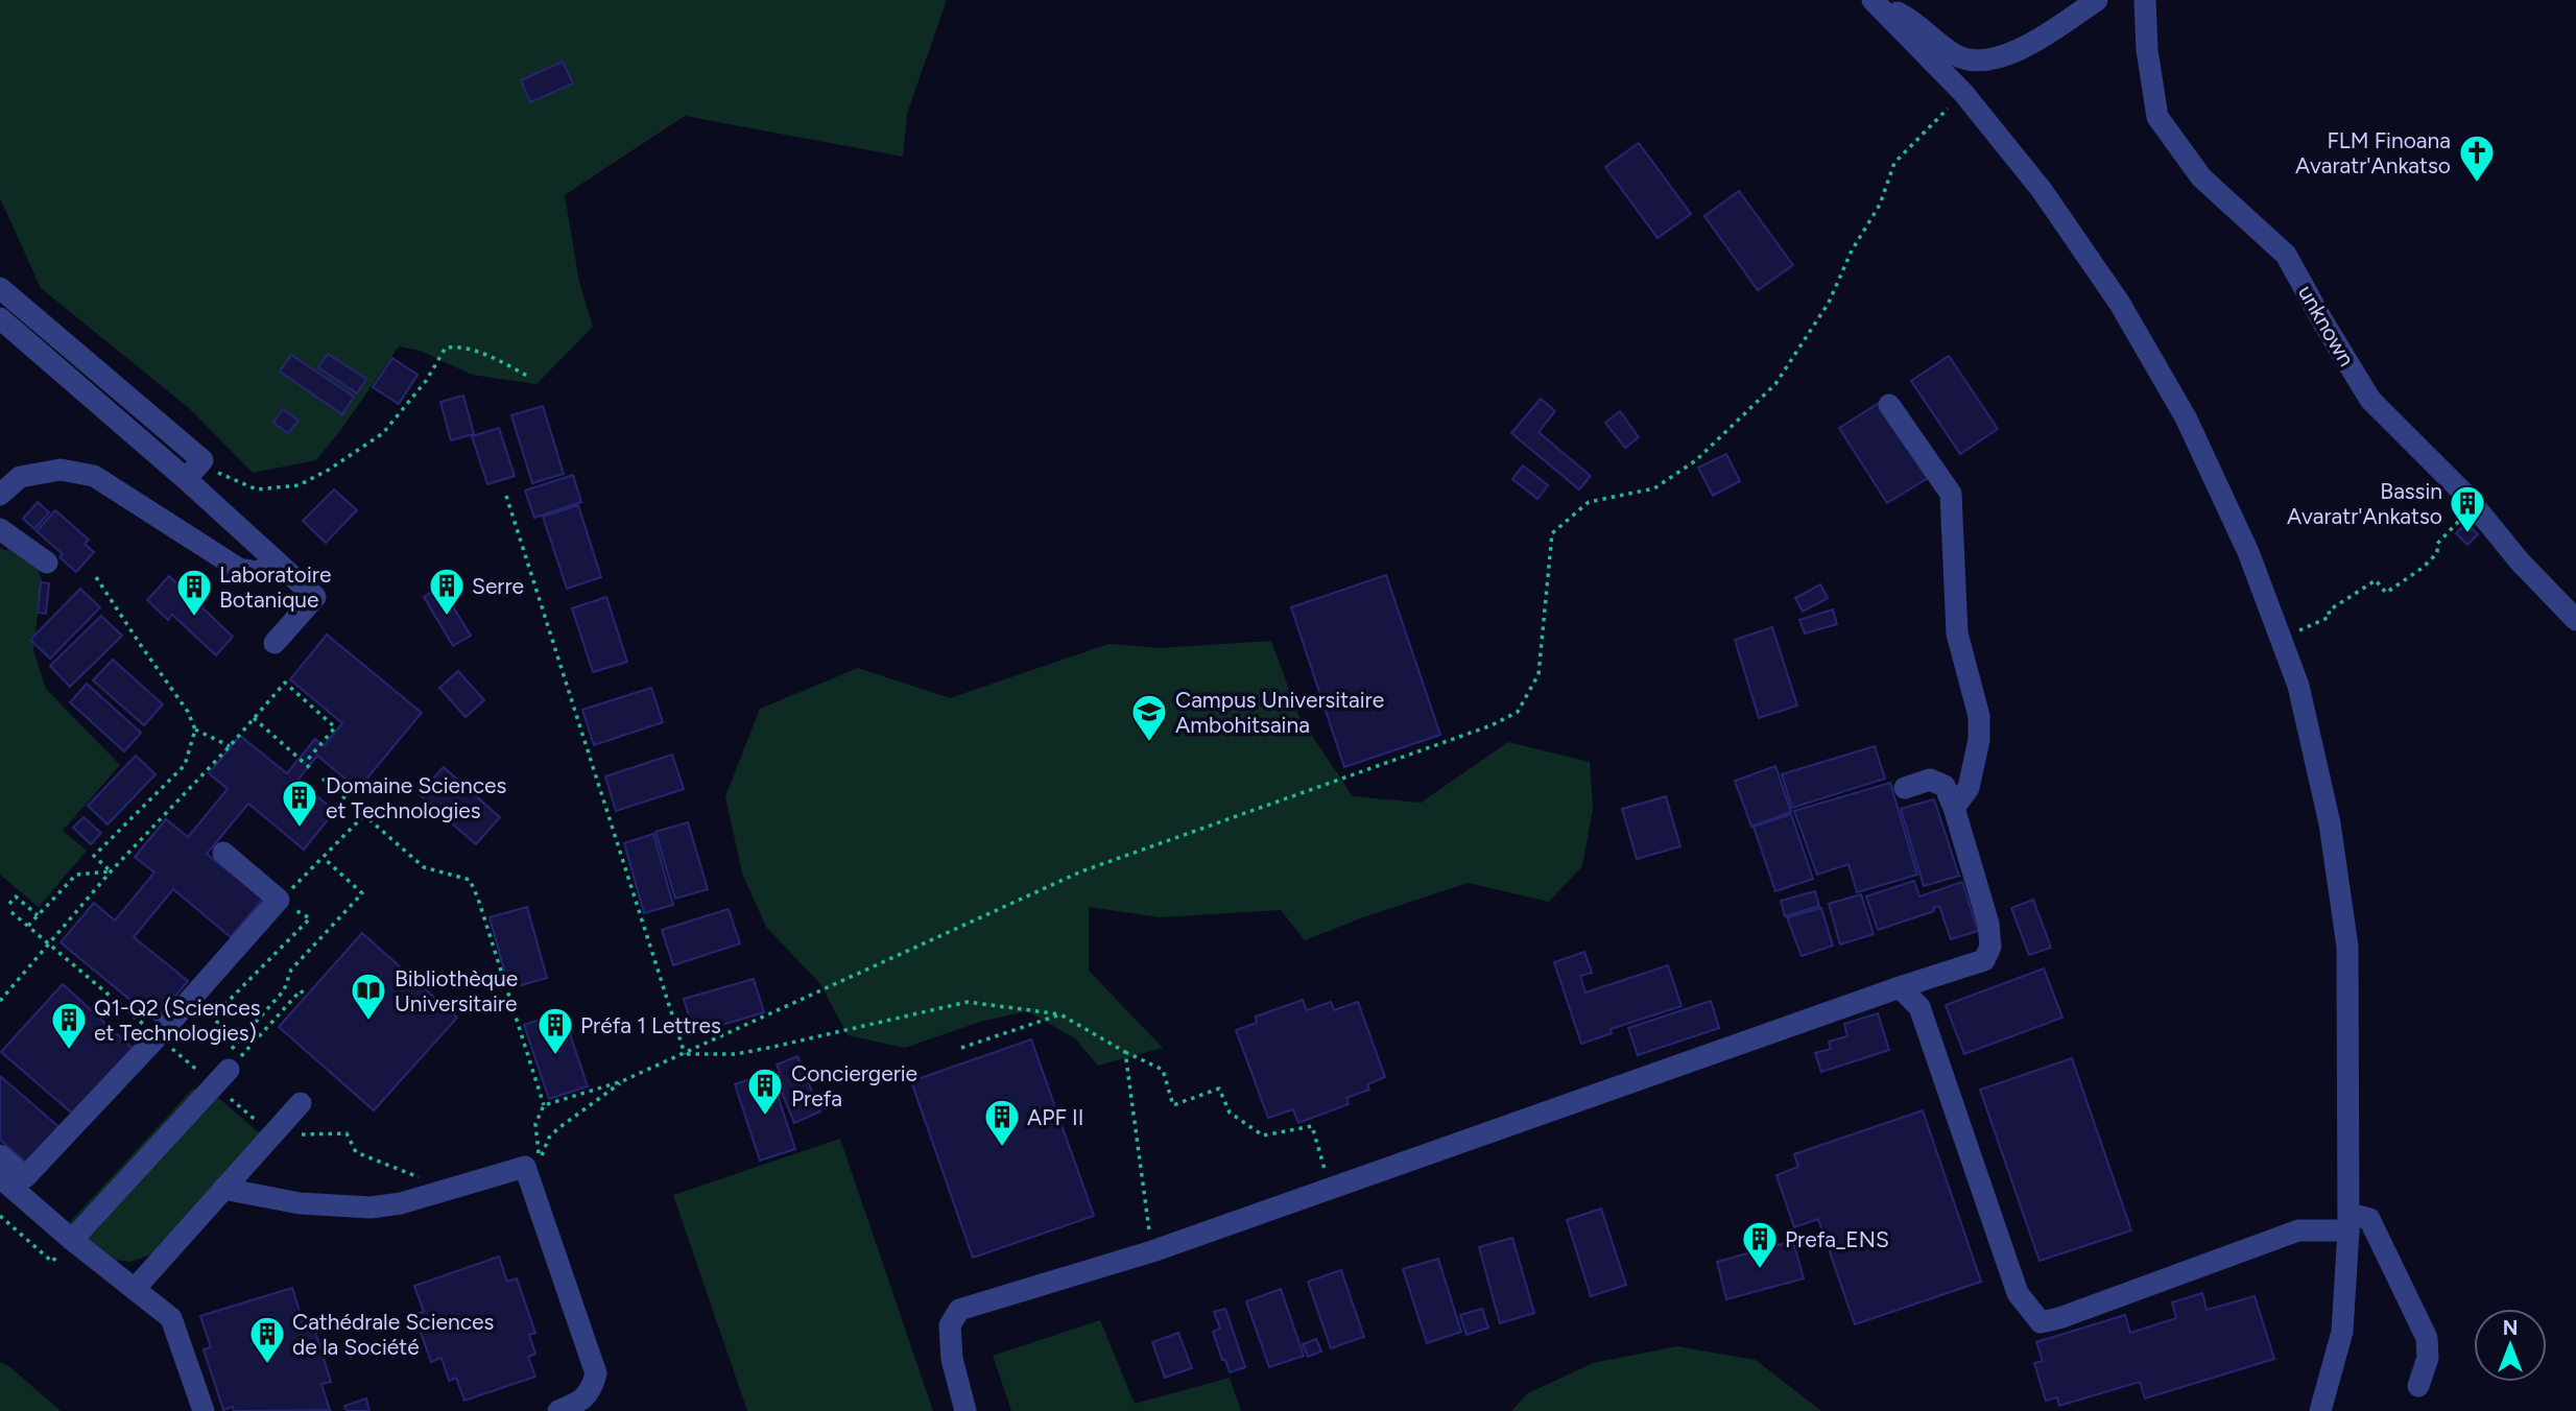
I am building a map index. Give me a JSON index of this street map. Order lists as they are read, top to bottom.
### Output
{
  "streets": {
    "street": ["unknown"]
  },
  "places": {
    "church": ["FLM Finoana Avaratr'Ankatso"],
    "building": [
      "Bassin Avaratr'Ankatso",
      "Serre",
      "Laboratoire Botanique",
      "Domaine Sciences et Technologies",
      "Q1-Q2 (Sciences et Technologies)",
      "Préfa 1 Lettres",
      "Conciergerie Prefa",
      "APF II",
      "Prefa_ENS",
      "Cathédrale Sciences de la Société"
    ],
    "school or university": ["Campus Universitaire Ambohitsaina"],
    "library": ["Bibliothèque Universitaire"]
  },
  "north": "top"
}
